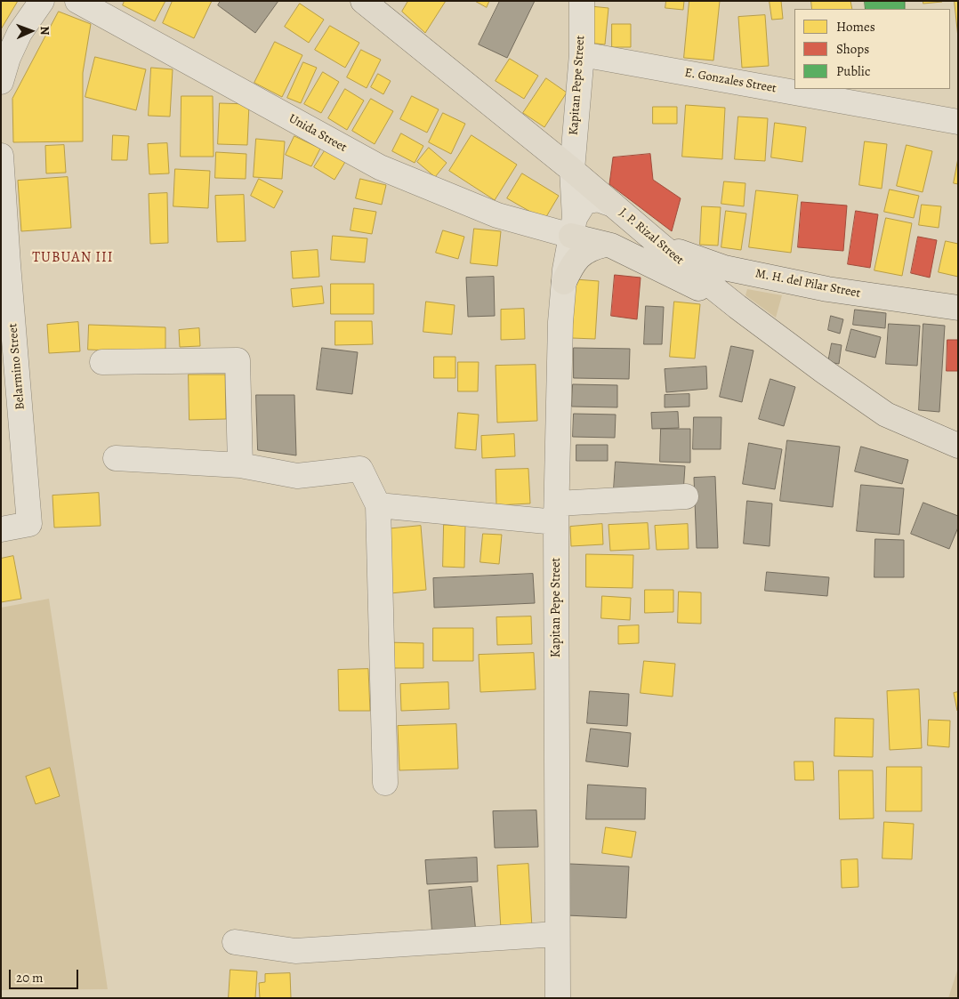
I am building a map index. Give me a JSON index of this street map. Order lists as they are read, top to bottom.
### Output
{
  "streets": {
    "main road": ["J. P. Rizal Street", "M. H. del Pilar Street"],
    "street": [
      "E. Gonzales Street",
      "Kapitan Pepe Street",
      "Unida Street",
      "Belarmino Street"
    ]
  },
  "crossings": [
    ["E. Gonzales Street", "Kapitan Pepe Street"],
    ["Kapitan Pepe Street", "Unida Street"],
    ["Kapitan Pepe Street", "J. P. Rizal Street"],
    ["J. P. Rizal Street", "M. H. del Pilar Street"]
  ],
  "districts": ["TUBUAN III"],
  "legend": ["Homes", "Shops", "Public"],
  "scale_bar": "20 m",
  "north": "right"
}
